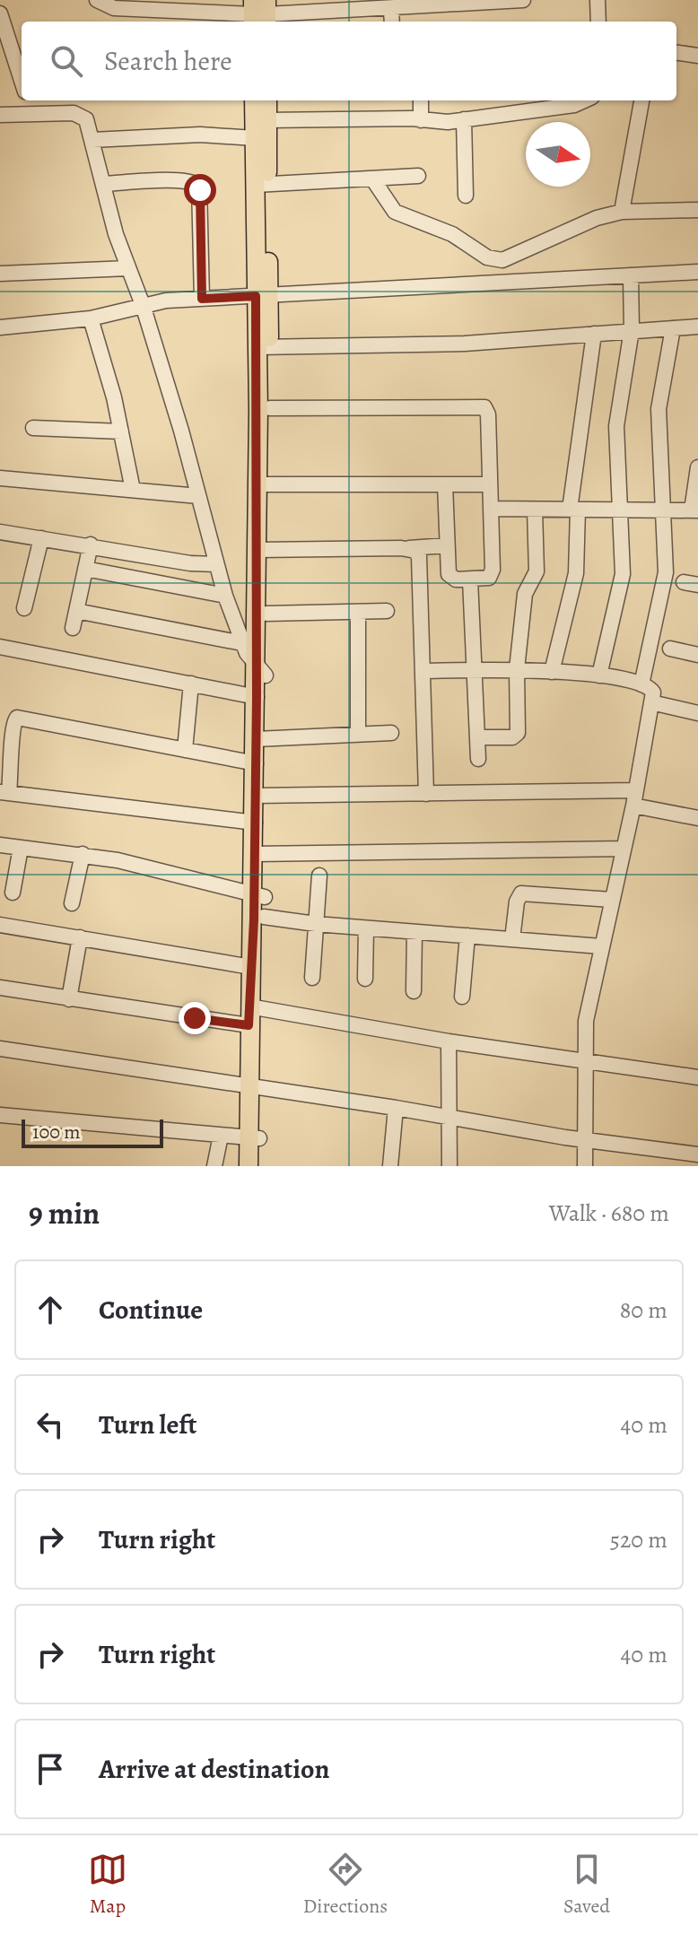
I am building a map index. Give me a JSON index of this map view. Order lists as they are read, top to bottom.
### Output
{
  "scale_bar": "100 m",
  "north": "right",
  "page": {
    "search": "Search here",
    "scale": "100 m",
    "heading": ["9 min", "Walk · 680 m"],
    "list": [
      ["Continue", "80 m"],
      ["Turn left", "40 m"],
      ["Turn right", "520 m"],
      ["Turn right", "40 m"],
      "Arrive at destination"
    ],
    "nav": ["Map", "Directions", "Saved"]
  }
}
